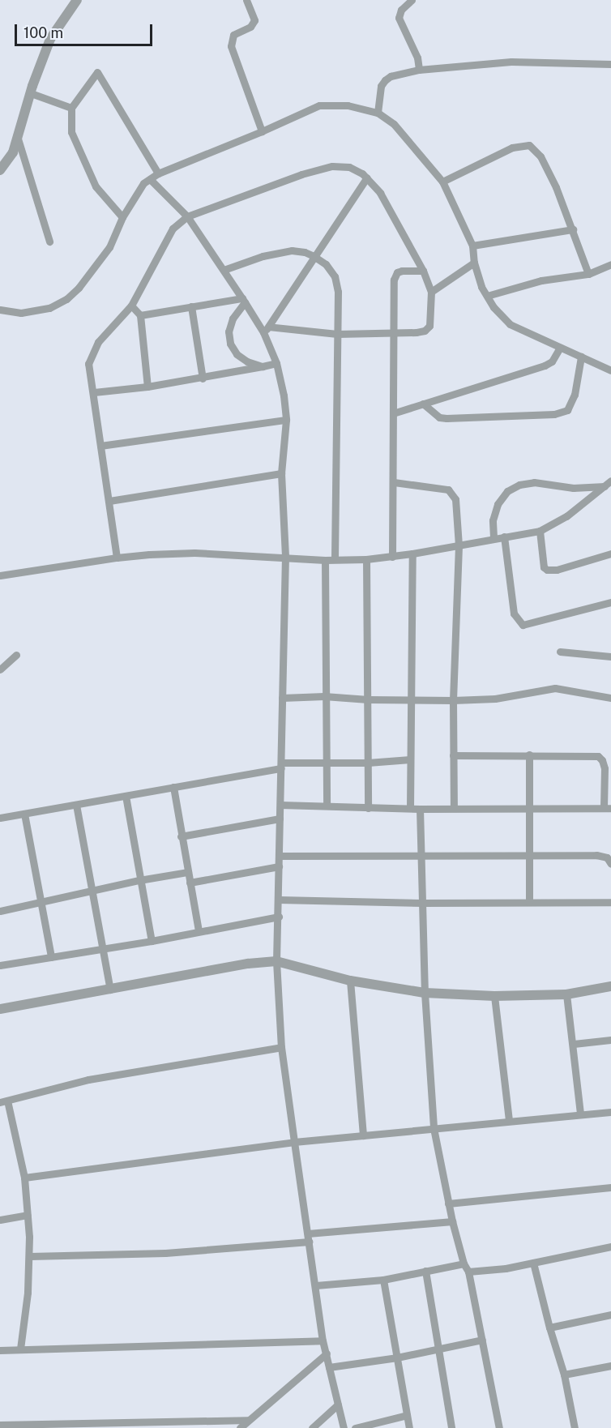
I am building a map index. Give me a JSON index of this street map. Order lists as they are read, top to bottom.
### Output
{
  "scale_bar": "100 m"
}
